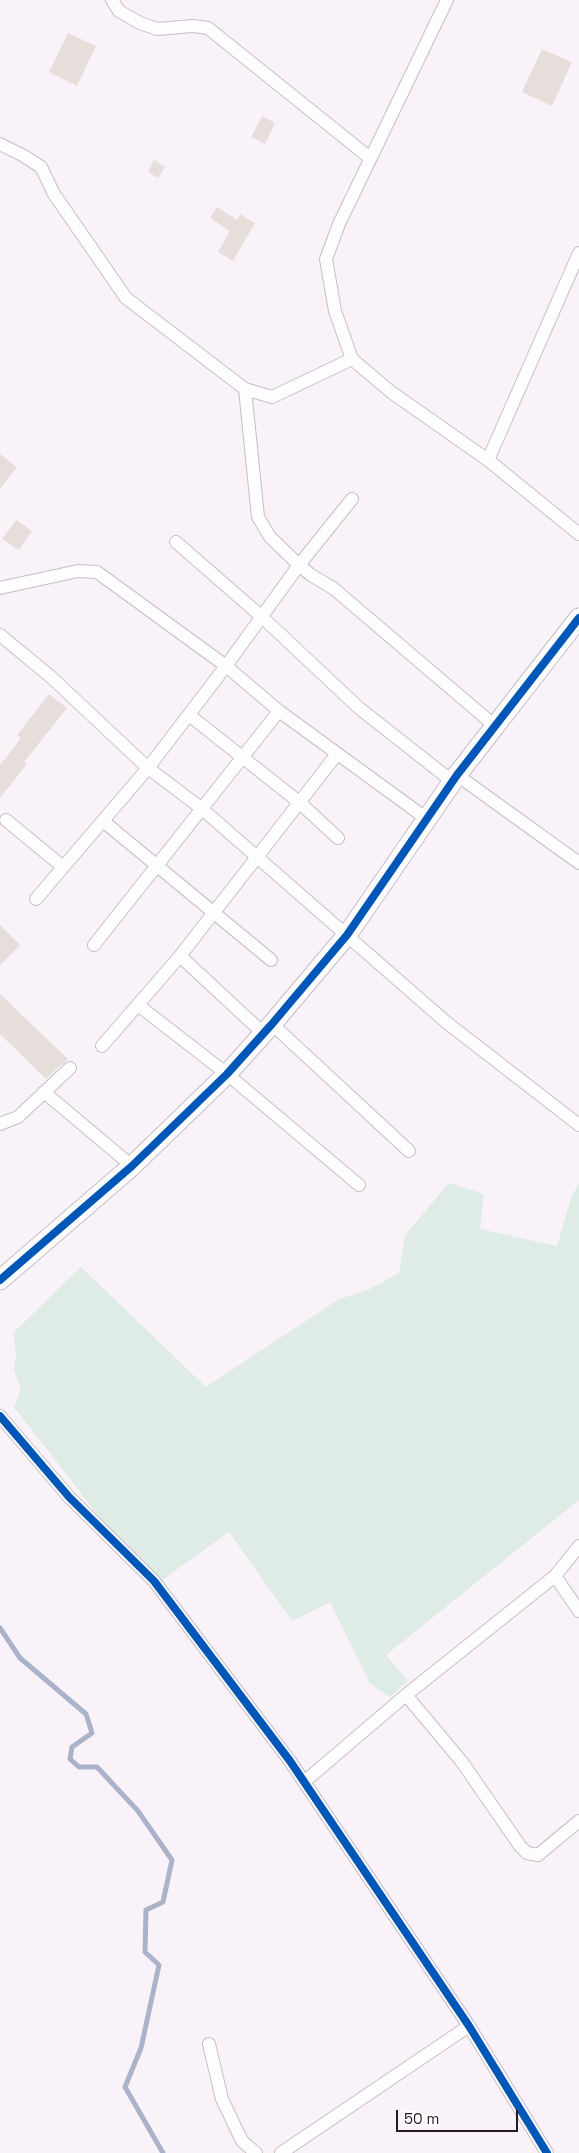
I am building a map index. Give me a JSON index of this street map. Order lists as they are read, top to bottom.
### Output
{
  "scale_bar": "50 m"
}
